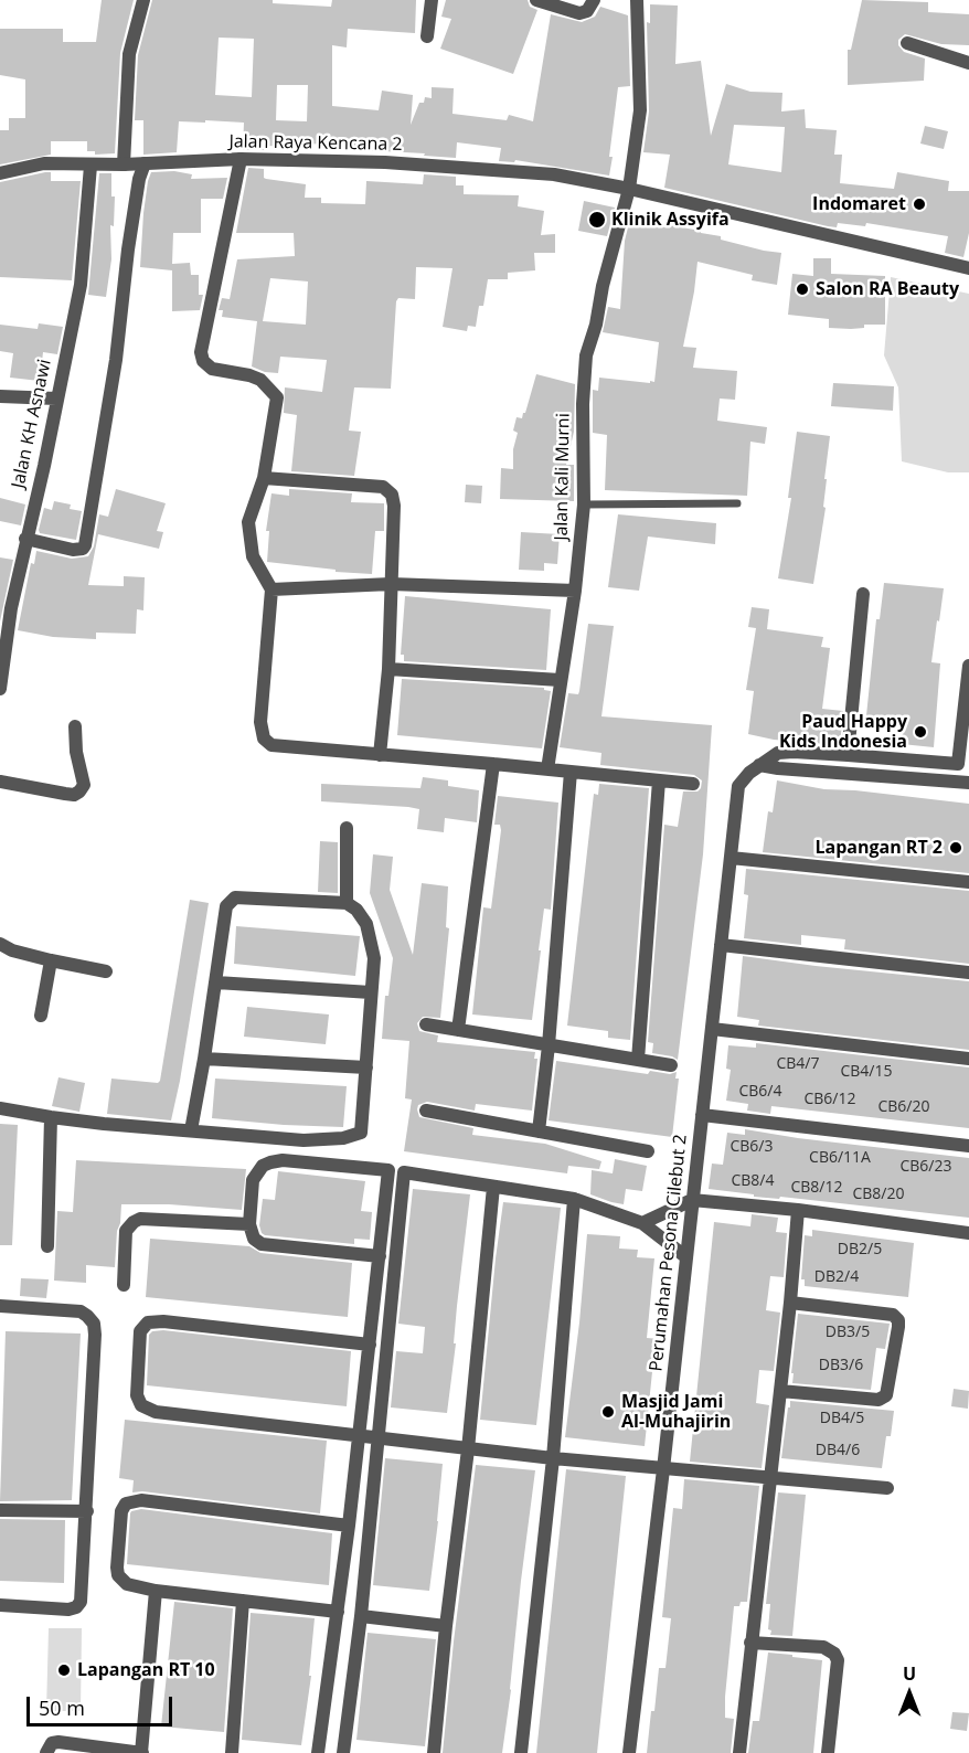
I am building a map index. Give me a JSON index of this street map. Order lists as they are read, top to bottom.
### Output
{
  "streets": {
    "street": [
      "Jalan Raya Kencana 2",
      "Jalan KH Asnawi",
      "Jalan Kali Murni",
      "Perumahan Pesona Cilebut 2"
    ]
  },
  "crossings": [
    ["Jalan Raya Kencana 2", "Jalan KH Asnawi"],
    ["Jalan Raya Kencana 2", "Jalan Kali Murni"]
  ],
  "places": [
    "Indomaret",
    "Klinik Assyifa",
    "Salon RA Beauty",
    "Paud Happy Kids Indonesia",
    "Lapangan RT 2",
    "Masjid Jami Al-Muhajirin",
    "Lapangan RT 10"
  ],
  "house_numbers": [
    "CB4/7",
    "CB4/15",
    "CB6/4",
    "CB6/12",
    "CB6/20",
    "CB6/3",
    "CB6/11A",
    "CB6/23",
    "CB8/4",
    "CB8/12",
    "CB8/20",
    "DB2/5",
    "DB2/4",
    "DB3/5",
    "DB3/6",
    "DB4/5",
    "DB4/6"
  ],
  "scale_bar": "50 m",
  "north": "top"
}
